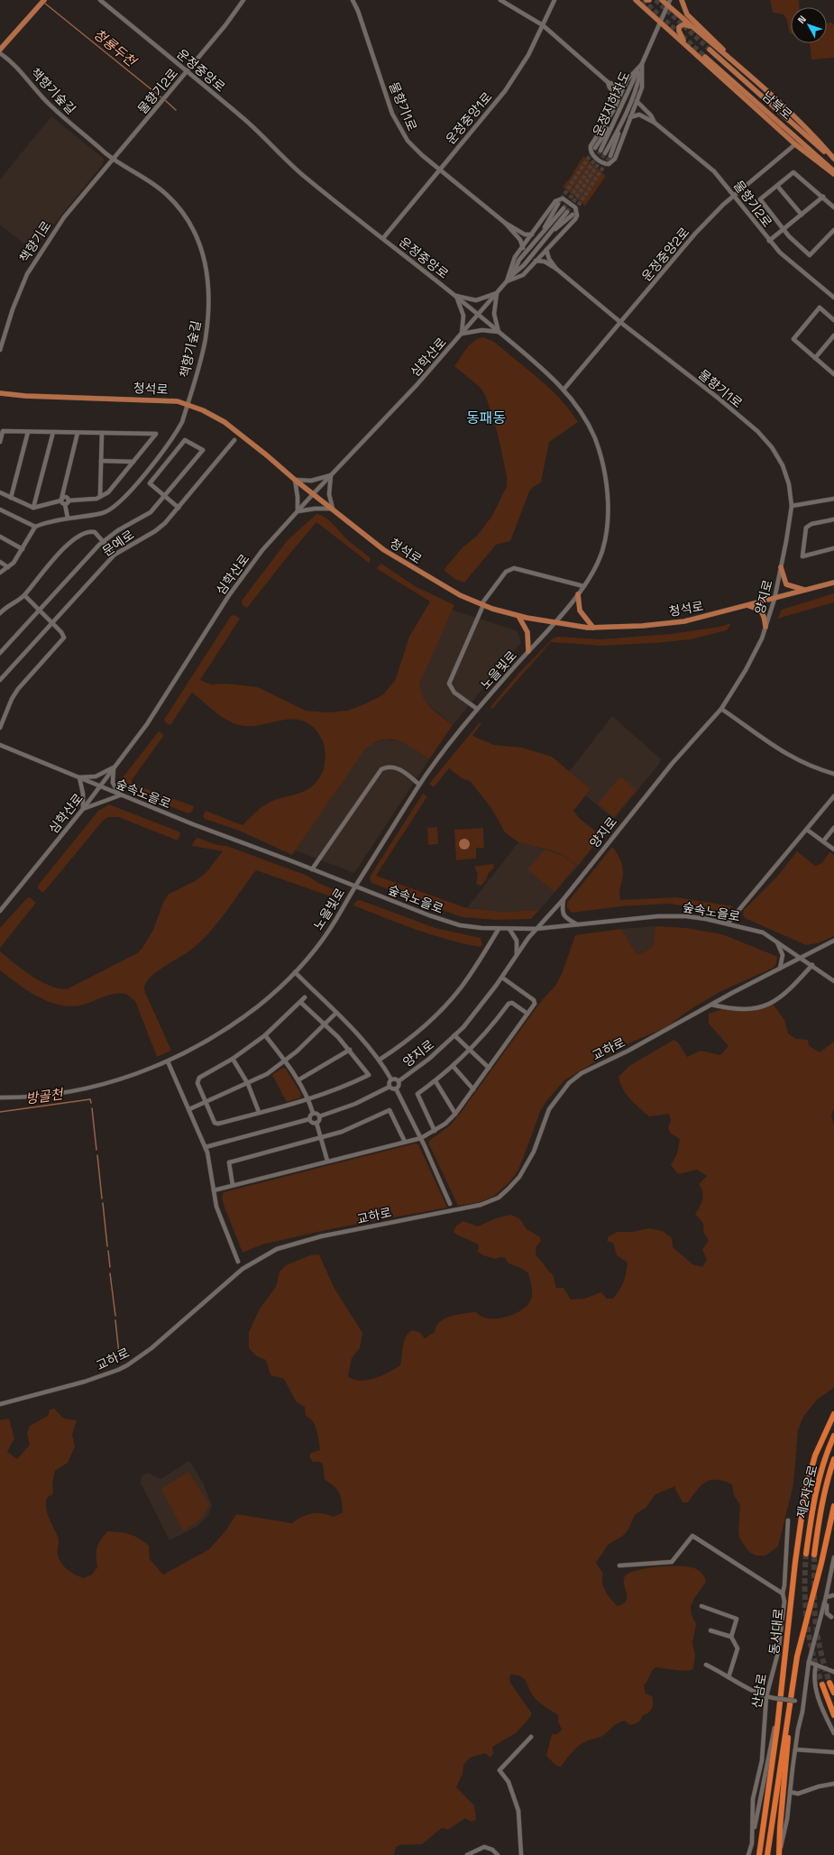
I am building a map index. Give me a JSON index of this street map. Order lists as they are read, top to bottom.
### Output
{
  "streets": {
    "highway": ["제2자유로", "동서대로"],
    "main road": ["남북로", "청석로"],
    "street": [
      "운정중앙로",
      "책향기숲길",
      "물향기2로",
      "운정지하차도",
      "물향기1로",
      "운정중앙1로",
      "책향기로",
      "운정중앙2로",
      "심학산로",
      "문예로",
      "양지로",
      "노을빛로",
      "숲속노을로",
      "교하로",
      "산남로"
    ]
  },
  "crossings": [
    ["운정중앙로", "물향기2로"],
    ["운정중앙로", "운정중앙1로"],
    ["운정중앙로", "운정중앙2로"],
    ["운정중앙로", "심학산로"],
    ["운정중앙로", "노을빛로"],
    ["책향기숲길", "물향기2로"],
    ["책향기숲길", "책향기로"],
    ["책향기숲길", "청석로"],
    ["물향기2로", "책향기로"],
    ["물향기2로", "운정중앙2로"],
    ["물향기1로", "운정중앙1로"],
    ["물향기1로", "운정중앙2로"],
    ["물향기1로", "양지로"],
    ["심학산로", "청석로"],
    ["심학산로", "숲속노을로"],
    ["청석로", "양지로"],
    ["청석로", "노을빛로"],
    ["양지로", "숲속노을로"],
    ["노을빛로", "숲속노을로"],
    ["숲속노을로", "교하로"]
  ],
  "districts": ["동패동"],
  "water": ["청룡두천", "방골천"],
  "north": "top left"
}
